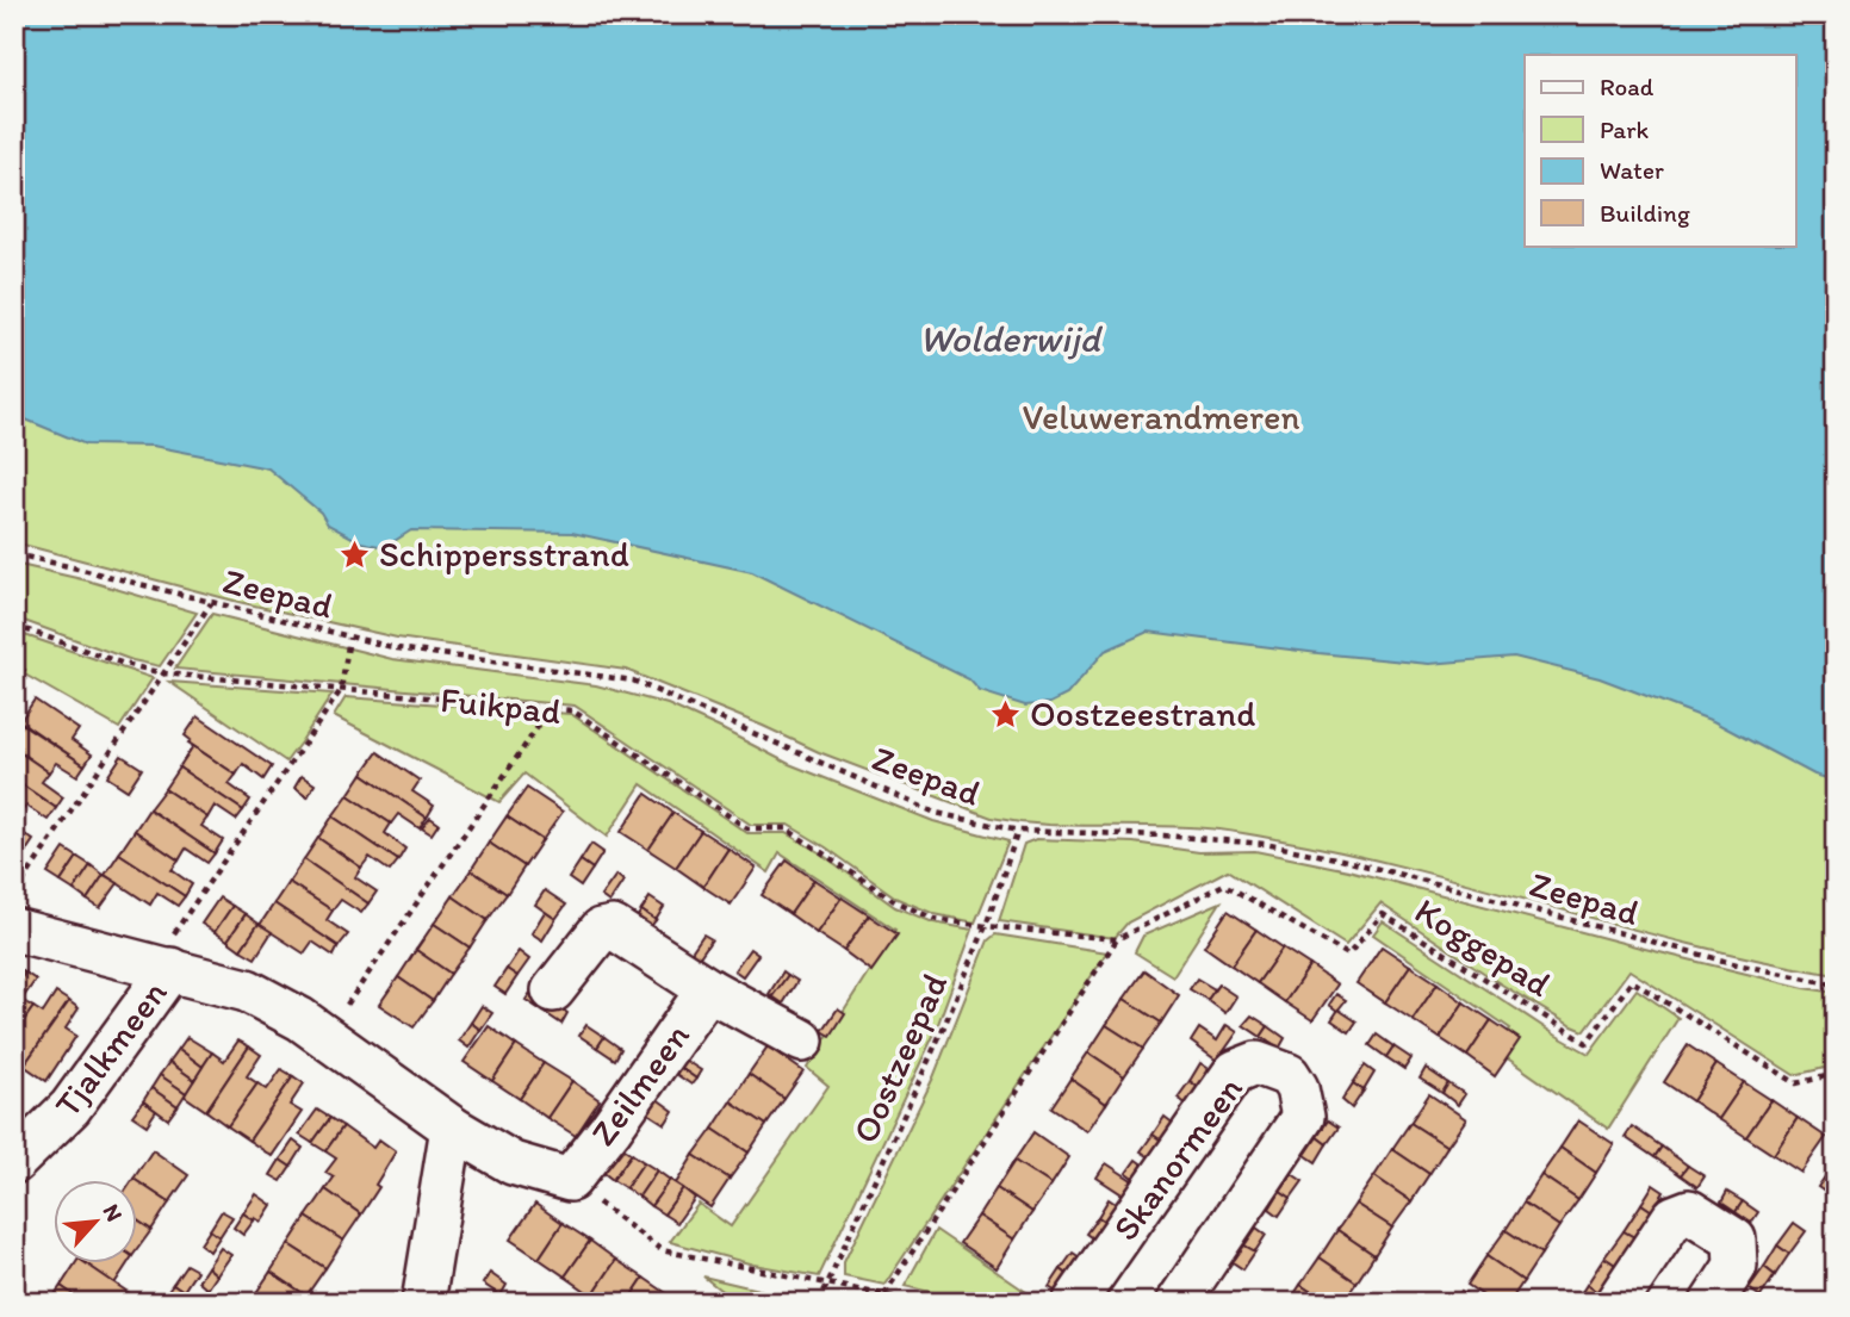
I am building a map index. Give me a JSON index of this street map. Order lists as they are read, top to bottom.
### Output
{
  "streets": {
    "street": ["Tjalkmeen", "Zeilmeen", "Skanormeen"],
    "path": [
      "Zeepad",
      "Fuikpad",
      "Koggepad",
      "Oostzeepad"
    ]
  },
  "crossings": [
    ["Zeepad", "Oostzeepad"],
    ["Fuikpad", "Oostzeepad"],
    ["Tjalkmeen", "Zeilmeen"],
    ["Oostzeepad", "Zeilmeen"]
  ],
  "water": ["Wolderwijd"],
  "parks": ["Veluwerandmeren"],
  "places": {
    "place": ["Schippersstrand", "Oostzeestrand"]
  },
  "legend": [
    "Road",
    "Park",
    "Water",
    "Building"
  ],
  "north": "top right"
}
